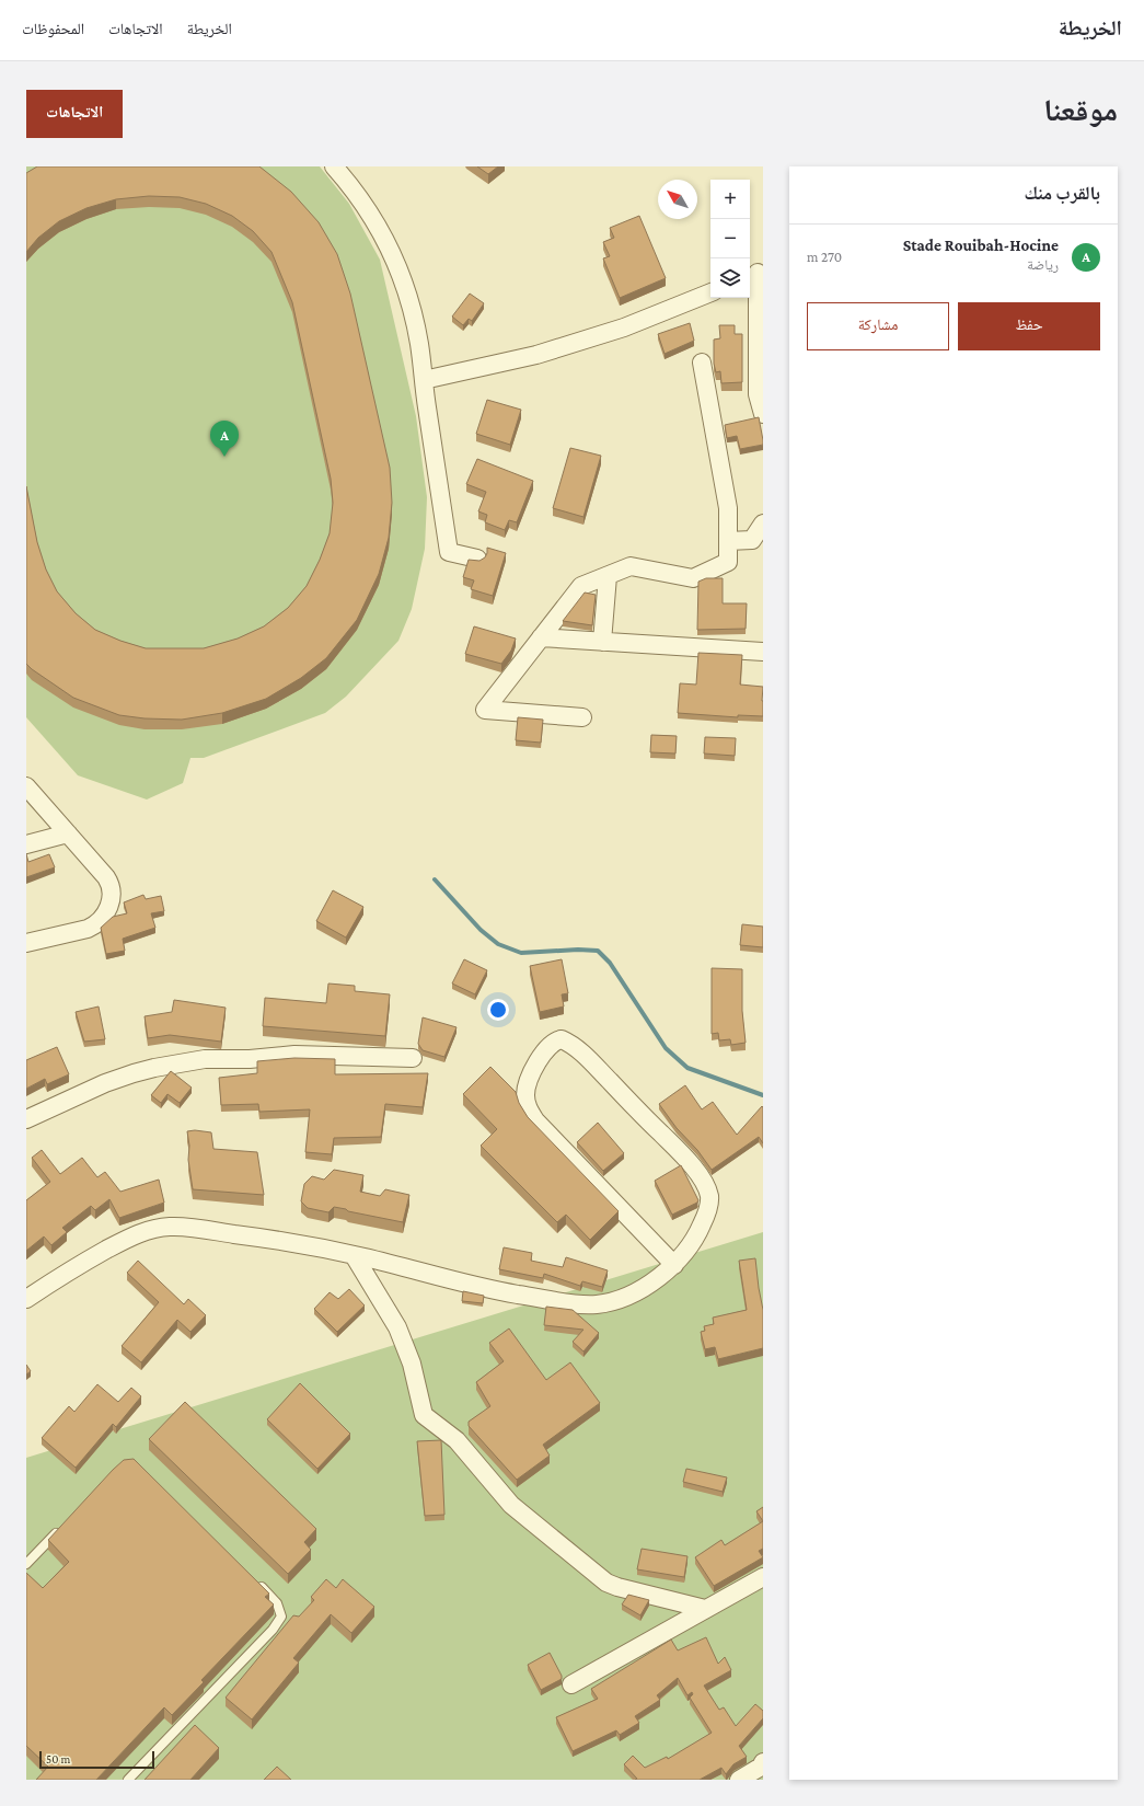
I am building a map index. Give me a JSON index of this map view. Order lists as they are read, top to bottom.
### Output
{
  "scale_bar": "50 m",
  "north": "top left",
  "page": {
    "header": "الخريطة",
    "nav": ["الخريطة", "الاتجاهات", "المحفوظات"],
    "title": "موقعنا",
    "buttons": [
      "الاتجاهات",
      ["حفظ", "مشاركة"]
    ],
    "heading": "بالقرب منك",
    "map_buttons": ["+", "−"],
    "list": [
      {
        "mark": "A",
        "name": "Stade Rouibah-Hocine",
        "note": "رياضة",
        "value": "270 m"
      }
    ],
    "pins": "A",
    "scale": "50 m"
  }
}
